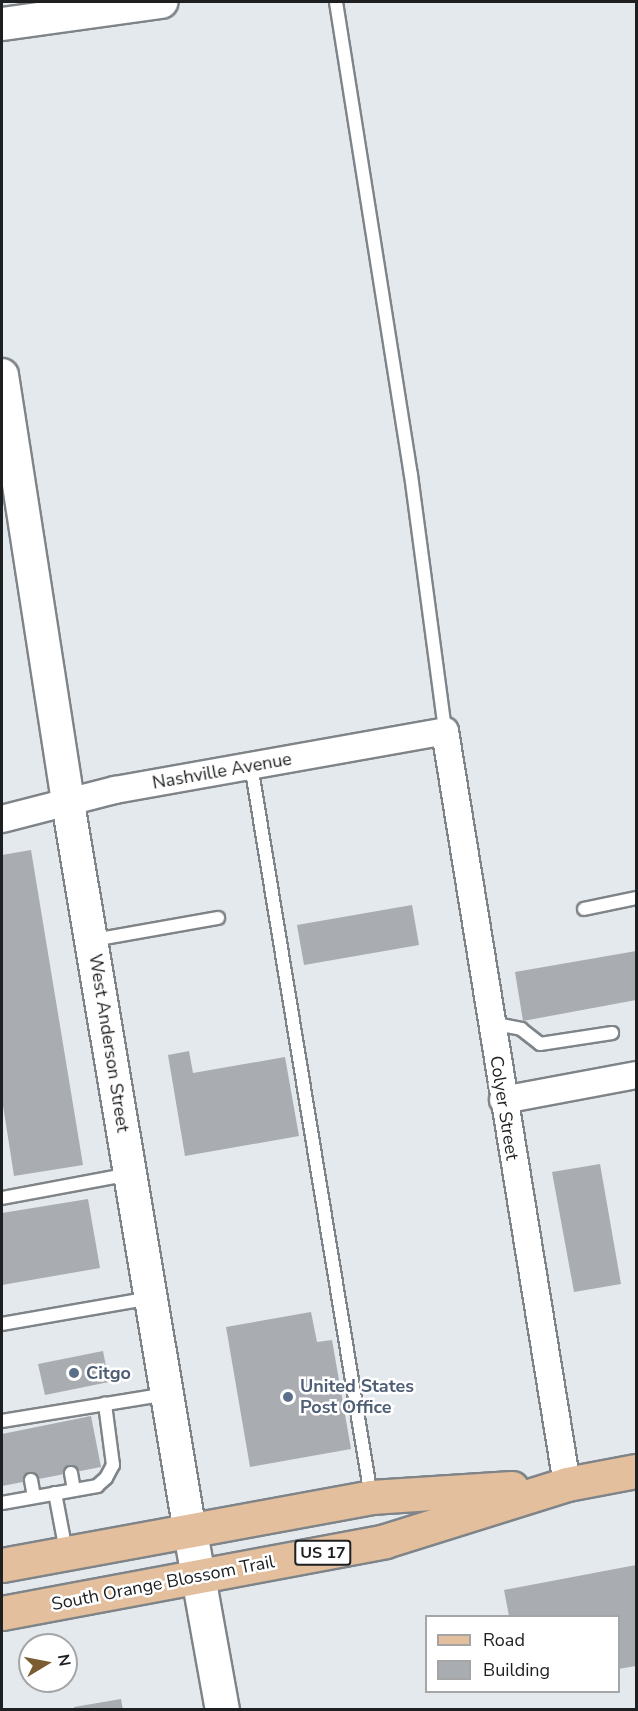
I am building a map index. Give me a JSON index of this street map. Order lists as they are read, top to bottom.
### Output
{
  "streets": {
    "main road": ["West Anderson Street", "US 17", "South Orange Blossom Trail"],
    "street": ["Nashville Avenue", "Colyer Street"]
  },
  "crossings": [
    ["Nashville Avenue", "West Anderson Street"],
    ["Nashville Avenue", "Colyer Street"],
    ["West Anderson Street", "South Orange Blossom Trail"],
    ["Colyer Street", "South Orange Blossom Trail"]
  ],
  "places": ["Citgo", "United States Post Office"],
  "legend": ["Road", "Building"],
  "north": "right"
}
